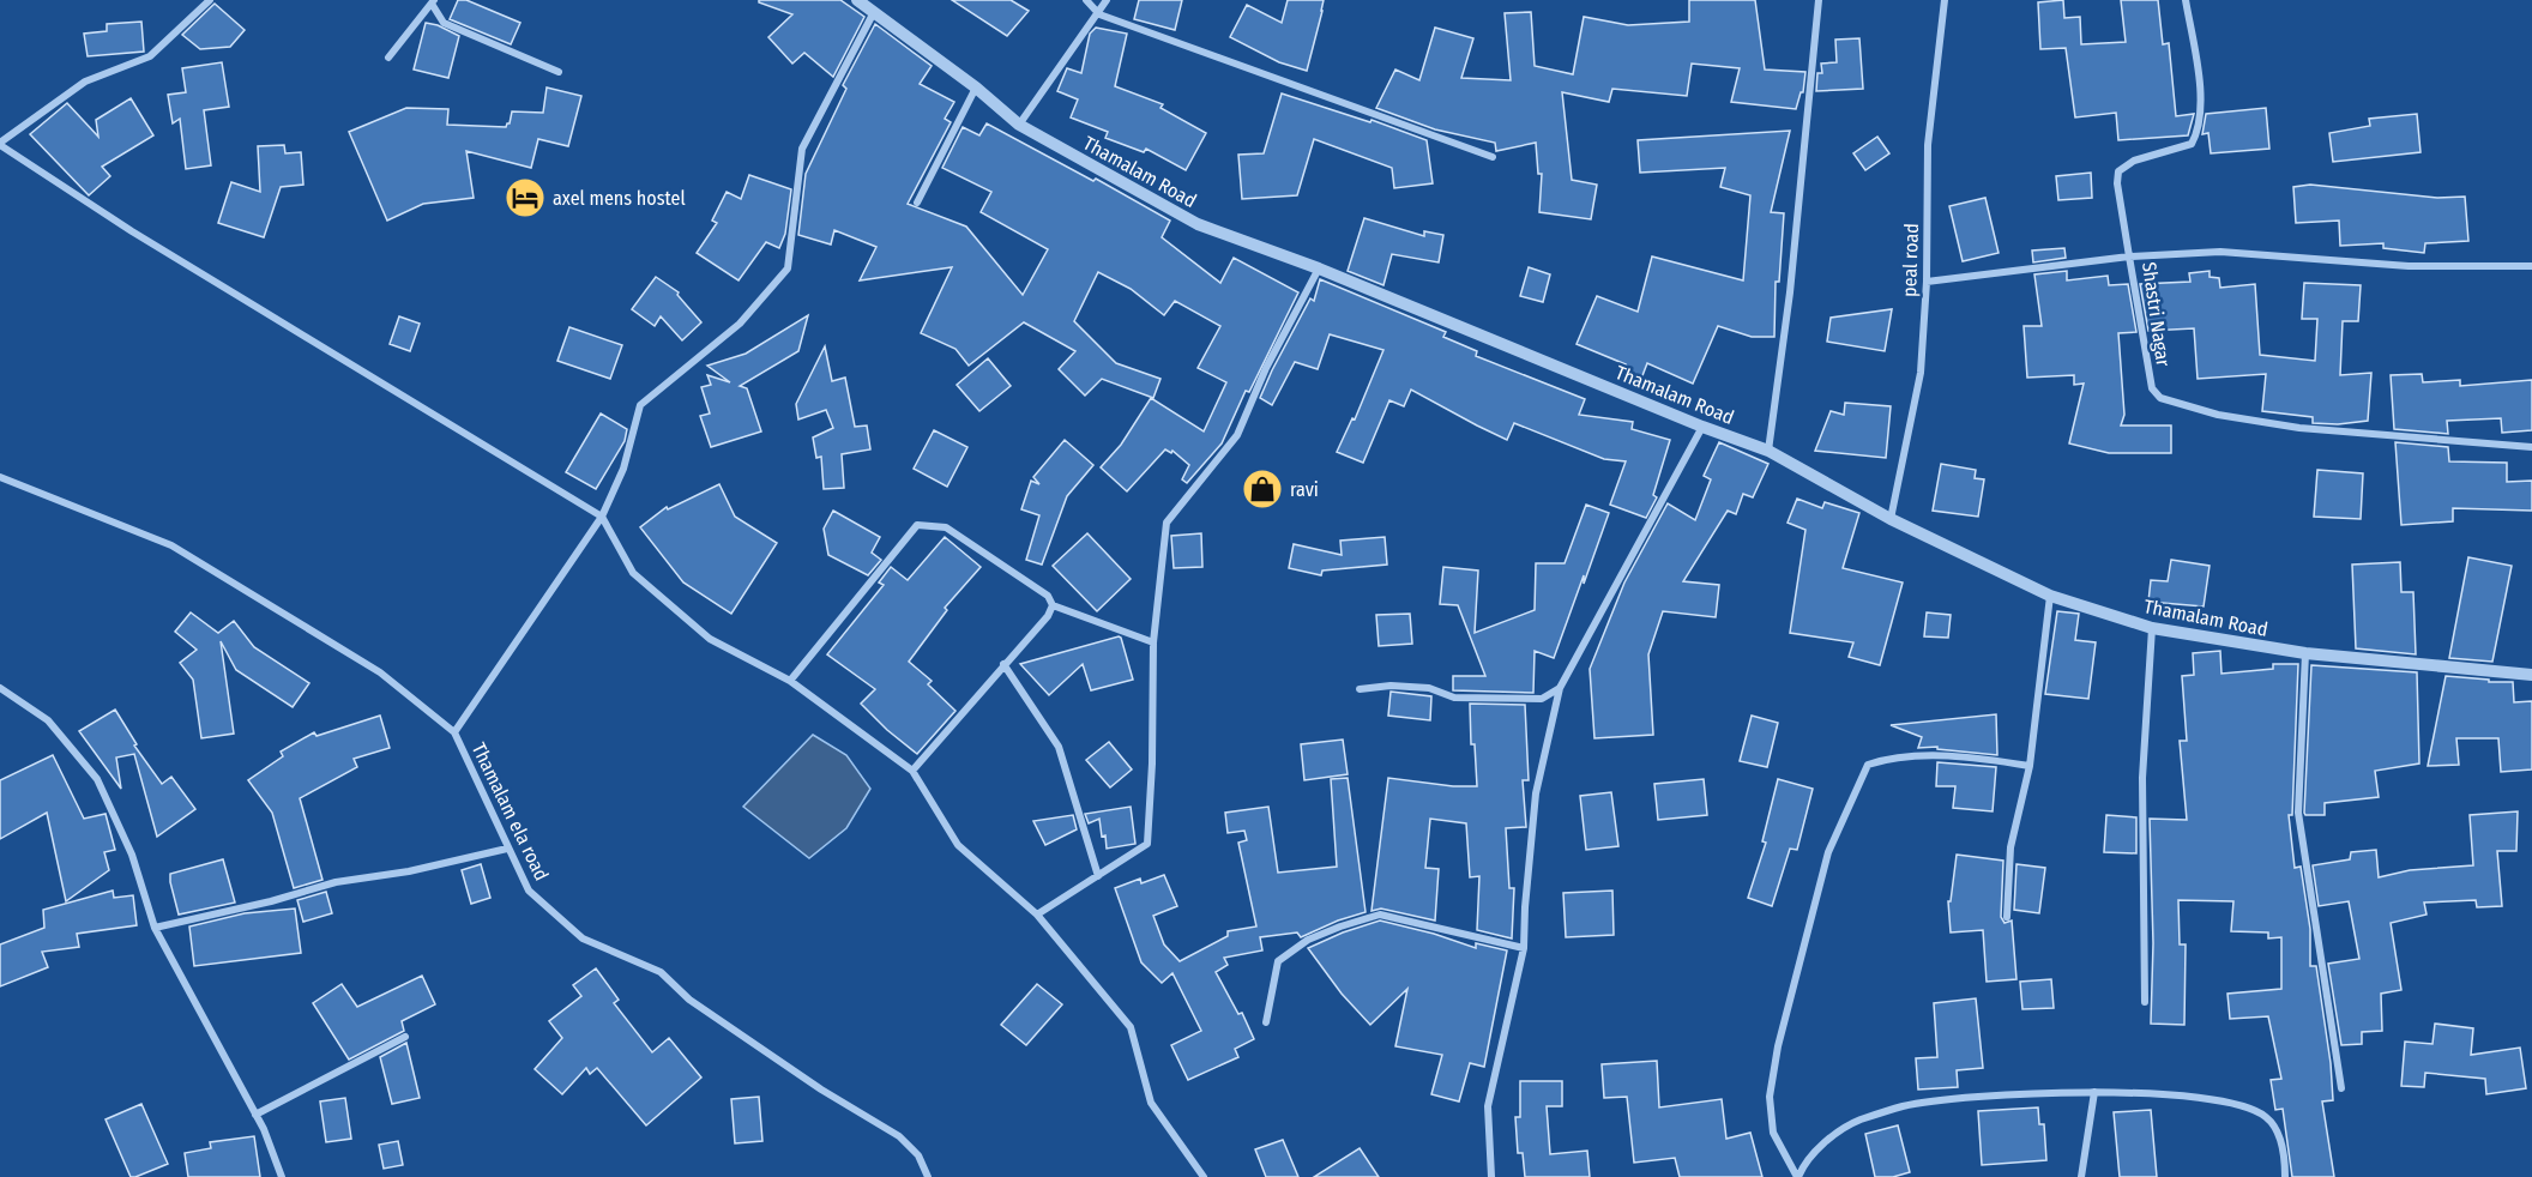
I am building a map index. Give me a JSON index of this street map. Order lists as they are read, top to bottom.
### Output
{
  "streets": {
    "street": [
      "Thamalam Road",
      "peal road",
      "Shastri Nagar",
      "Thamalam ela road"
    ]
  },
  "crossings": [
    ["Thamalam Road", "peal road"]
  ],
  "places": {
    "hotel": ["axel mens hostel"],
    "shop": ["ravi"]
  }
}
